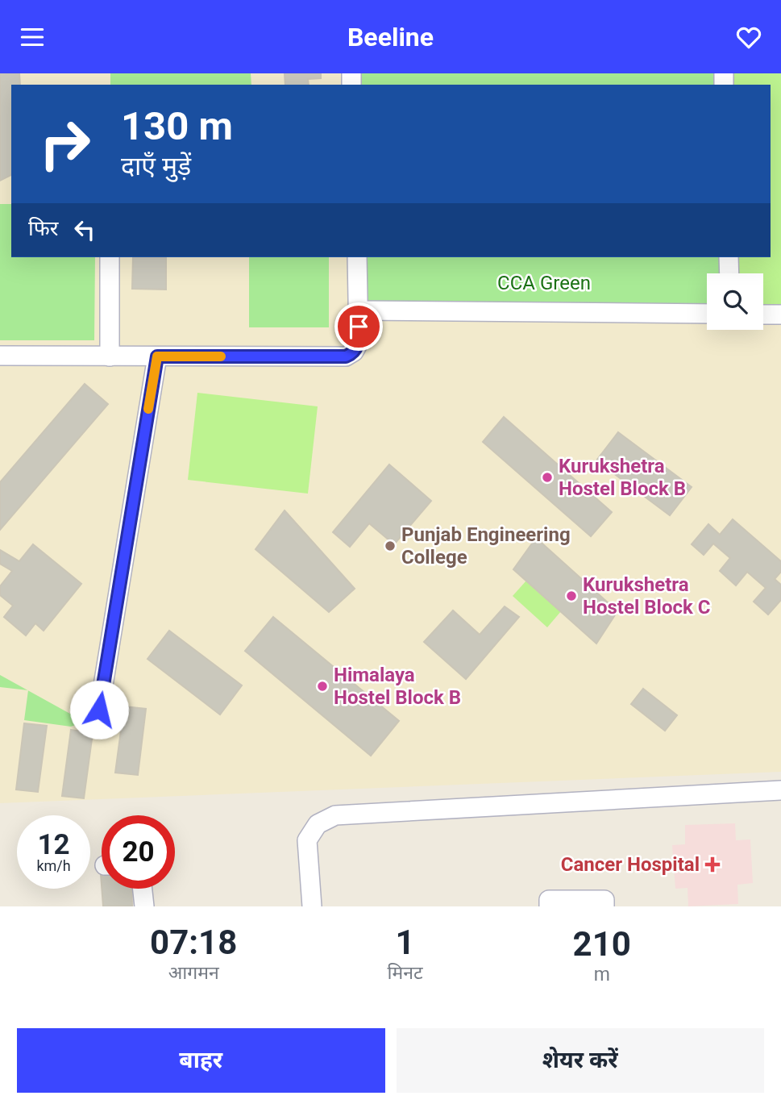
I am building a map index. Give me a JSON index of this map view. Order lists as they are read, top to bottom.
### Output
{
  "parks": ["CCA Green"],
  "places": {
    "other": [
      "Kurukshetra Hostel Block B",
      "Punjab Engineering College",
      "Kurukshetra Hostel Block C",
      "Himalaya Hostel Block B"
    ],
    "health": ["Cancer Hospital"]
  },
  "page": {
    "header": "Beeline",
    "turn": ["130 m", "दाएँ मुड़ें"],
    "then": "फिर",
    "speed": "12 km/h",
    "limit": "20",
    "eta": [
      "07:18",
      "आगमन",
      "1",
      "मिनट",
      "210",
      "m"
    ],
    "buttons": ["बाहर", "शेयर करें"]
  }
}
